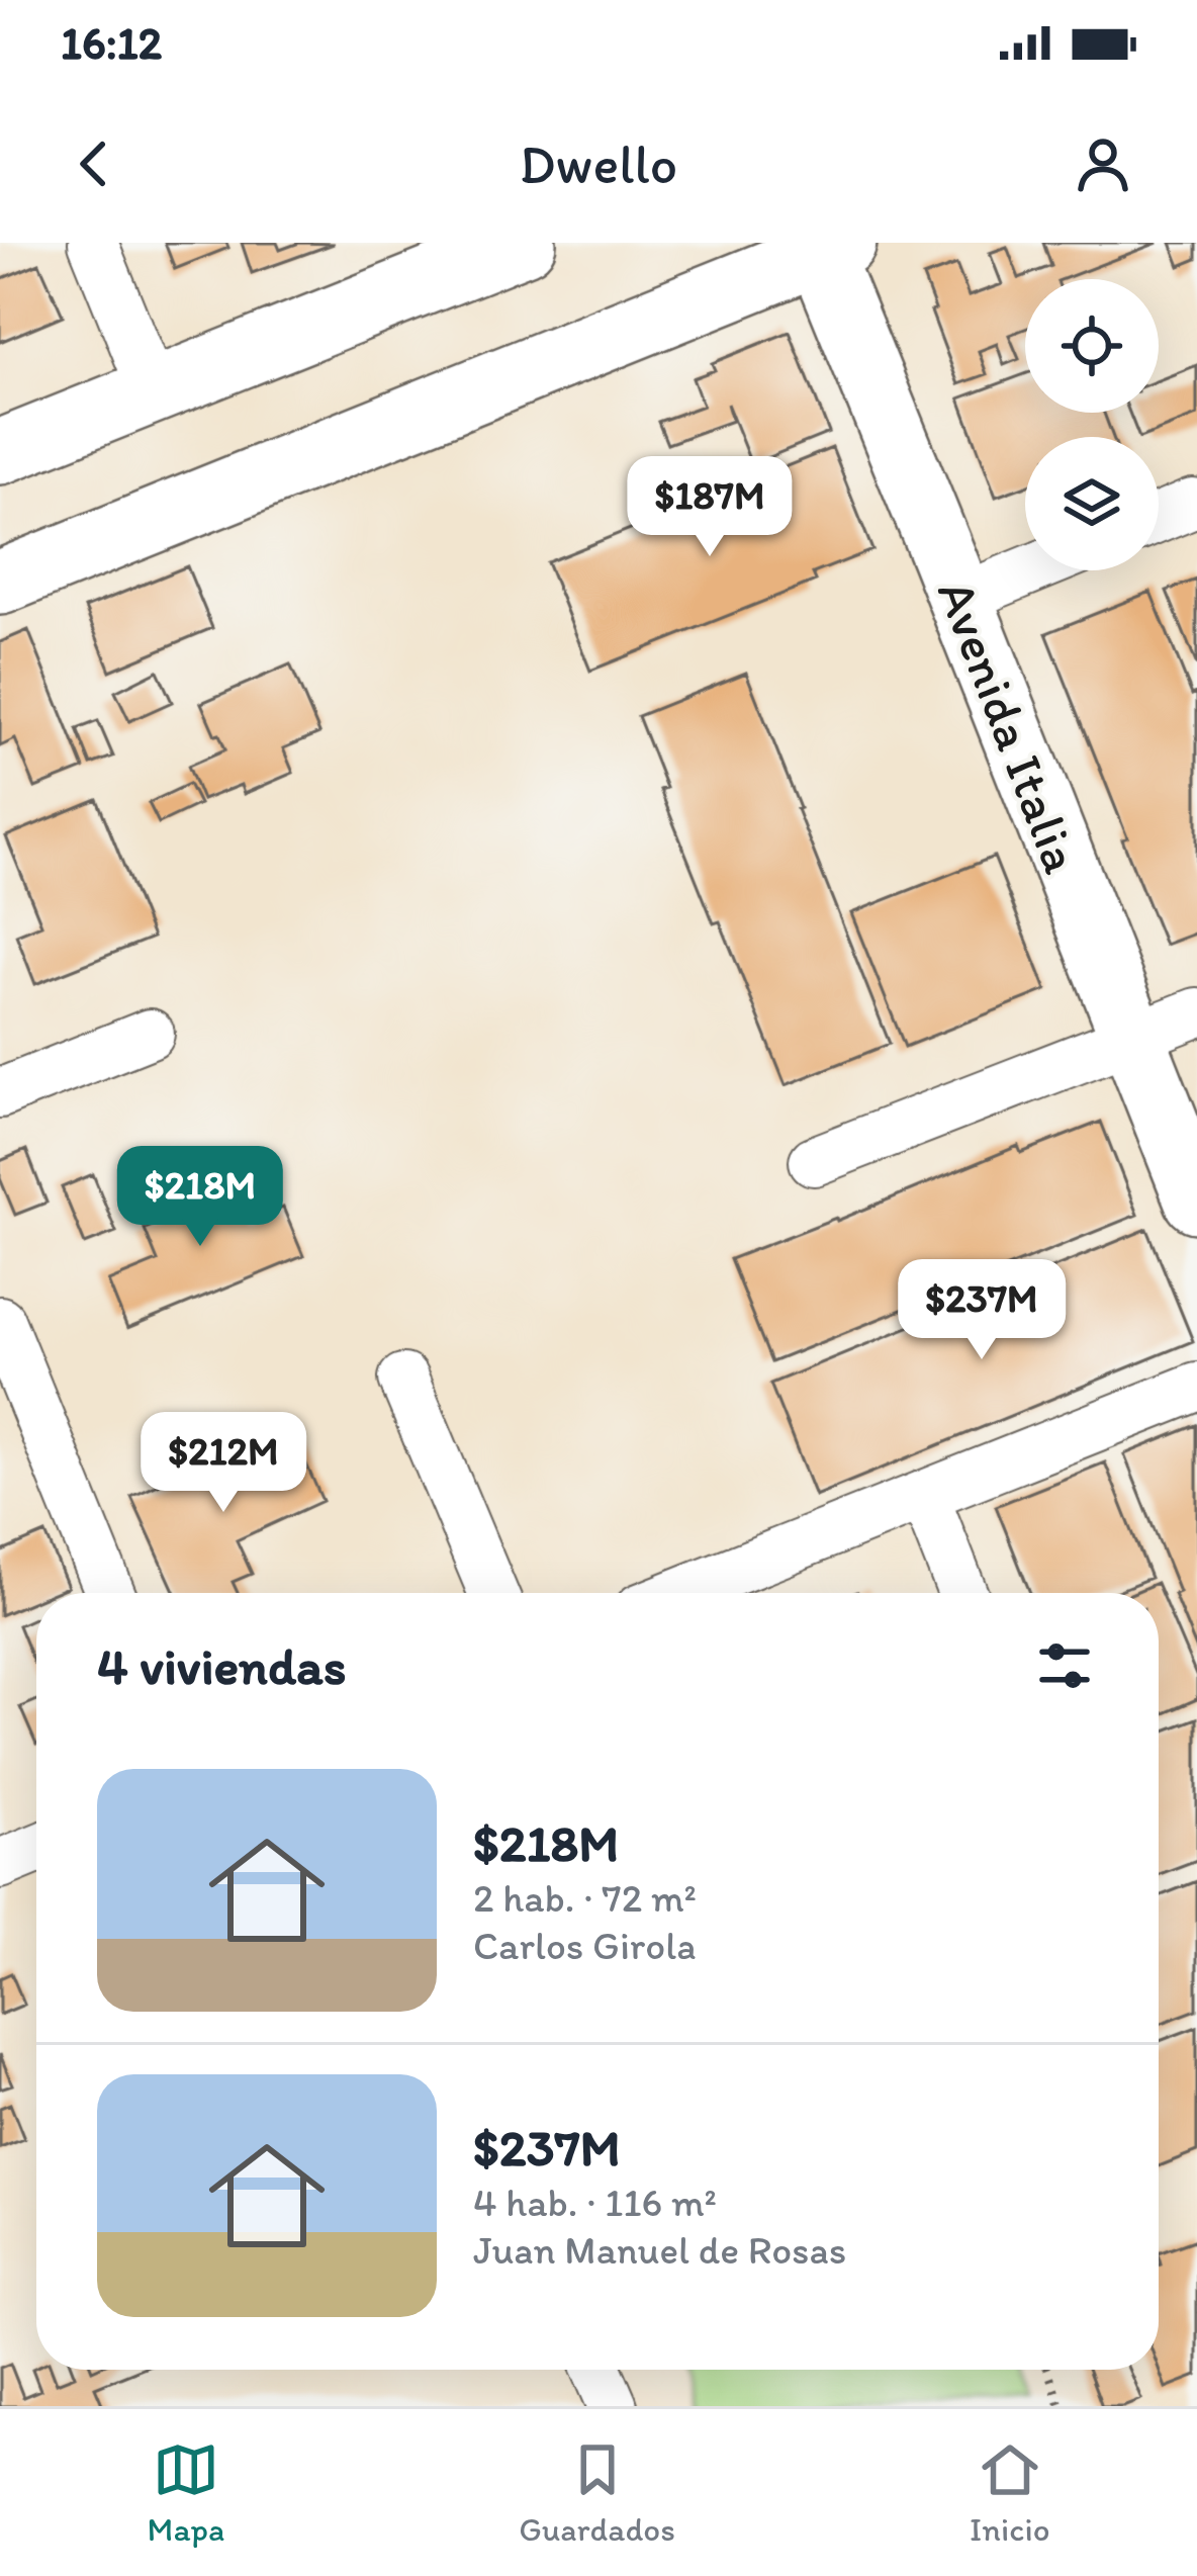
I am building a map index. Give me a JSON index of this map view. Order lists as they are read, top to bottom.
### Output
{
  "streets": {
    "main road": ["Avenida Italia"]
  },
  "page": {
    "status": "16:12",
    "header": "Dwello",
    "price": [
      "$187M",
      "$218M",
      "$237M",
      "$212M"
    ],
    "heading": "4 viviendas",
    "list": [
      {
        "name": "$218M",
        "note": "2 hab. · 72 m² · Carlos Girola"
      },
      {
        "name": "$237M",
        "note": "4 hab. · 116 m² · Juan Manuel de Rosas"
      }
    ],
    "tabs": ["Mapa", "Guardados", "Inicio"]
  }
}
